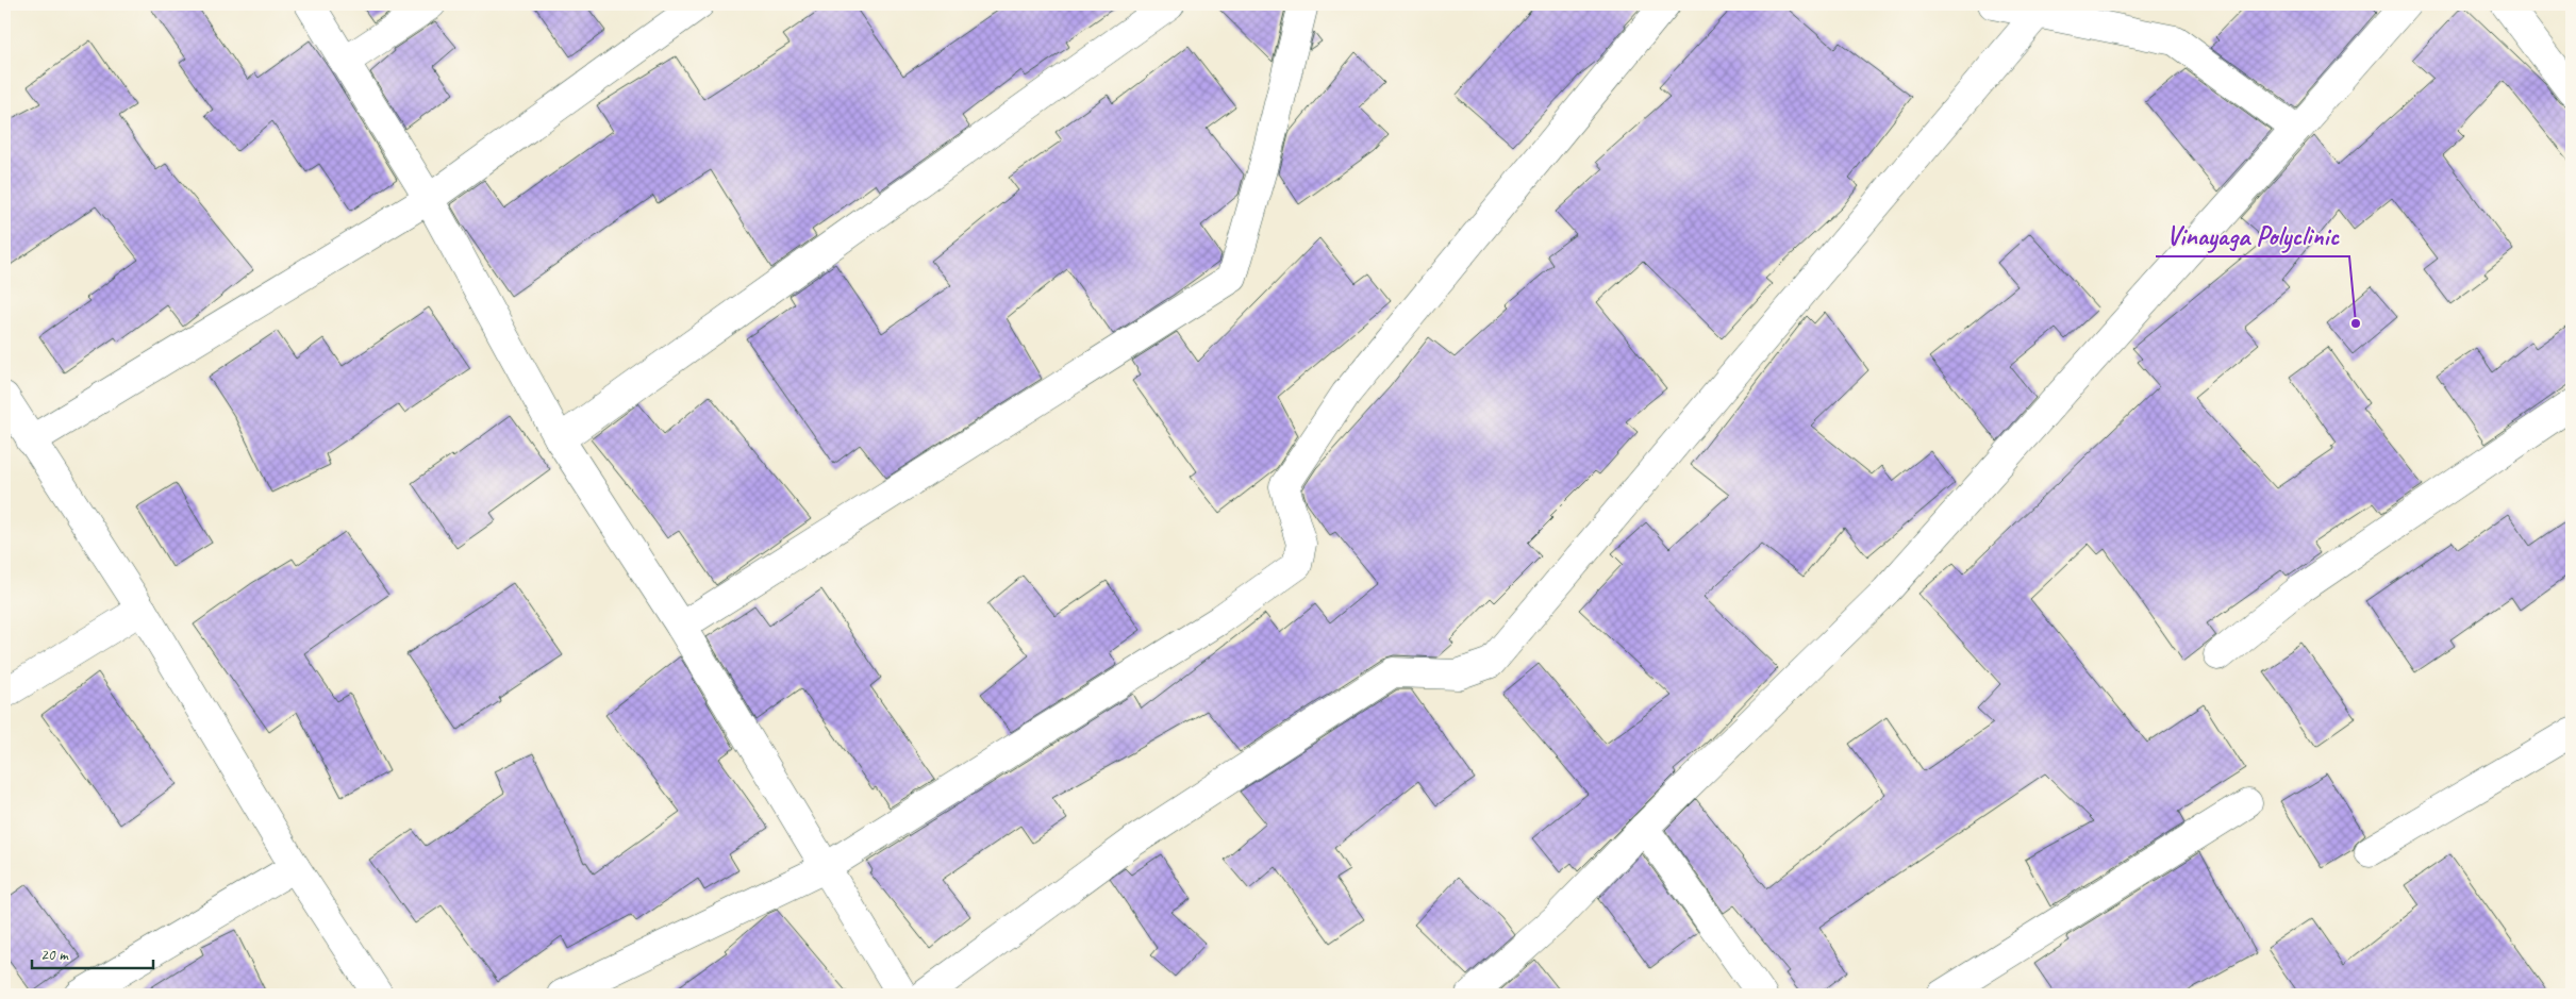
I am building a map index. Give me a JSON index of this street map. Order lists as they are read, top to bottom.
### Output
{
  "places": ["Vinayaga Polyclinic"],
  "scale_bar": "20 m"
}
